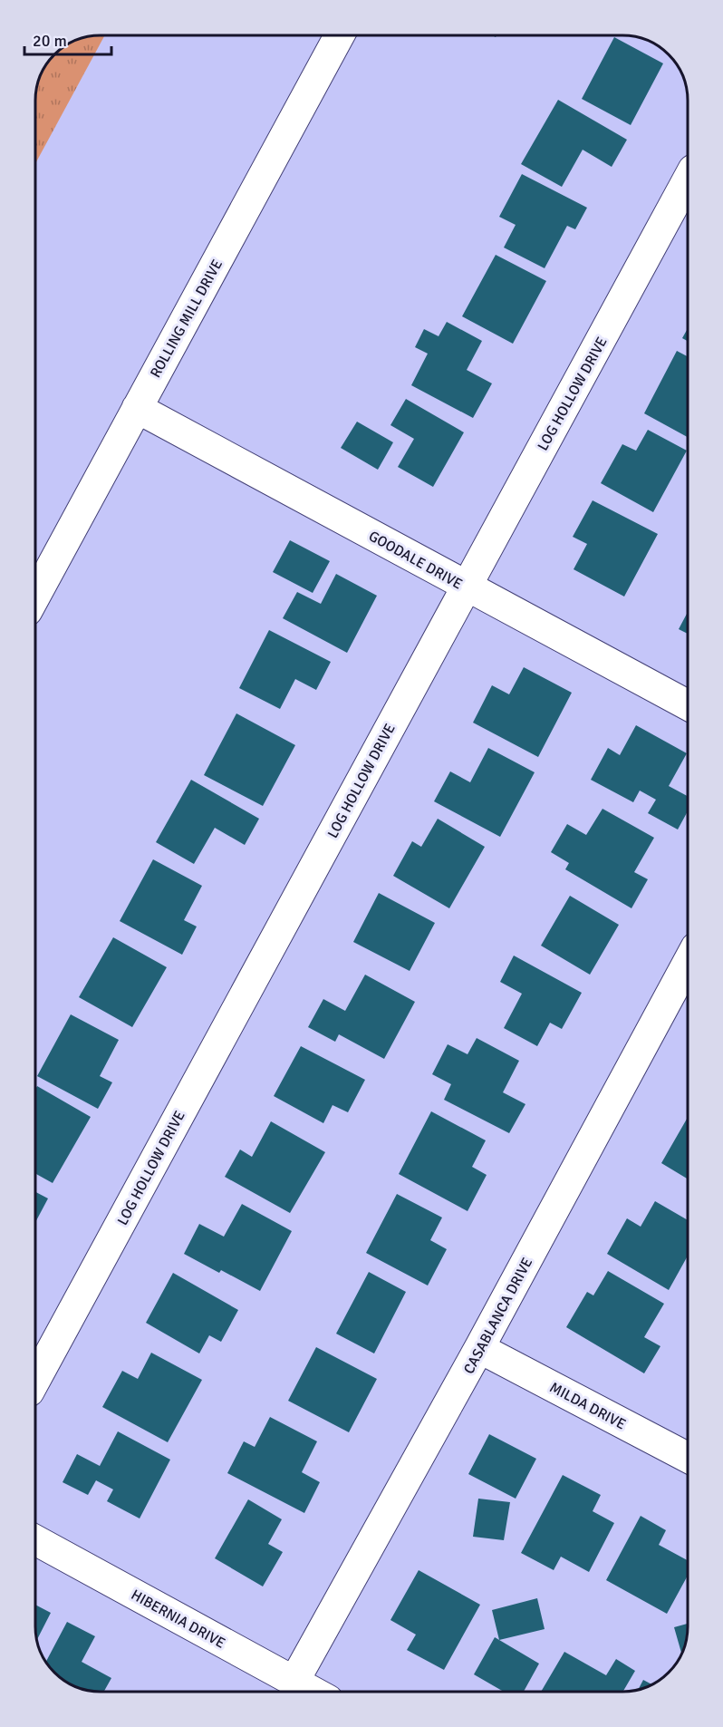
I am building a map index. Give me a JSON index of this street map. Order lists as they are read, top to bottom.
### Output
{
  "streets": {
    "street": [
      "ROLLING MILL DRIVE",
      "LOG HOLLOW DRIVE",
      "GOODALE DRIVE",
      "CASABLANCA DRIVE",
      "MILDA DRIVE",
      "HIBERNIA DRIVE"
    ]
  },
  "crossings": [
    ["ROLLING MILL DRIVE", "GOODALE DRIVE"],
    ["LOG HOLLOW DRIVE", "GOODALE DRIVE"],
    ["CASABLANCA DRIVE", "MILDA DRIVE"],
    ["CASABLANCA DRIVE", "HIBERNIA DRIVE"]
  ],
  "scale_bar": "20 m"
}
